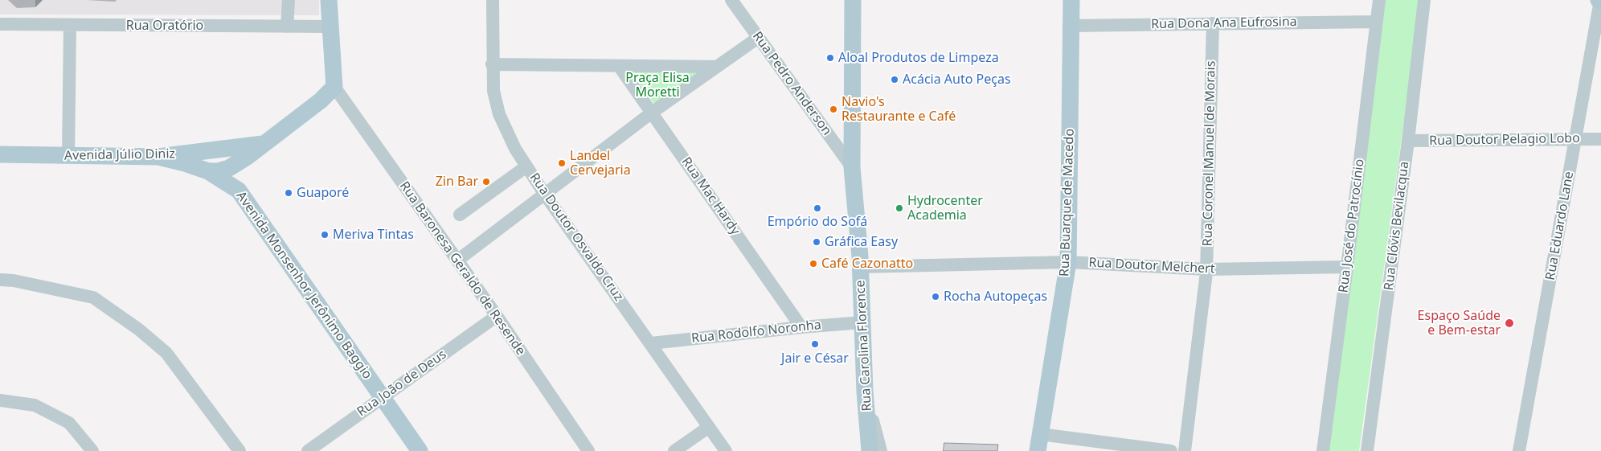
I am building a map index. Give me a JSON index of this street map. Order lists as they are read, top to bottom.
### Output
{
  "streets": {
    "main road": [
      "Avenida Júlio Diniz",
      "Rua Buarque de Macedo",
      "Avenida Monsenhor Jerônimo Baggio",
      "Rua Carolina Florence"
    ],
    "street": [
      "Rua Dona Ana Eufrosina",
      "Rua Oratório",
      "Rua Pedro Anderson",
      "Rua Doutor Pelagio Lobo",
      "Rua Coronel Manuel de Morais",
      "Rua Mac Hardy",
      "Rua José do Patrocínio",
      "Rua Clóvis Bevilacqua",
      "Rua Eduardo Lane",
      "Rua Doutor Osvaldo Cruz",
      "Rua Doutor Melchert",
      "Rua Baronesa Geraldo de Resende",
      "Rua Rodolfo Noronha",
      "Rua João de Deus"
    ]
  },
  "crossings": [
    ["Rua Dona Ana Eufrosina", "Rua Coronel Manuel de Morais"],
    ["Rua Dona Ana Eufrosina", "Rua Buarque de Macedo"],
    ["Rua Dona Ana Eufrosina", "Rua José do Patrocínio"],
    ["Rua Pedro Anderson", "Rua Carolina Florence"],
    ["Rua Doutor Pelagio Lobo", "Rua Clóvis Bevilacqua"],
    ["Rua Doutor Pelagio Lobo", "Rua Eduardo Lane"],
    ["Rua Coronel Manuel de Morais", "Rua Doutor Melchert"],
    ["Avenida Júlio Diniz", "Avenida Monsenhor Jerônimo Baggio"],
    ["Rua Mac Hardy", "Rua Rodolfo Noronha"],
    ["Rua Buarque de Macedo", "Rua Doutor Melchert"],
    ["Rua José do Patrocínio", "Rua Doutor Melchert"],
    ["Rua Doutor Osvaldo Cruz", "Rua Rodolfo Noronha"],
    ["Rua Doutor Melchert", "Rua Carolina Florence"],
    ["Rua Baronesa Geraldo de Resende", "Rua João de Deus"],
    ["Avenida Monsenhor Jerônimo Baggio", "Rua João de Deus"],
    ["Rua Rodolfo Noronha", "Rua Carolina Florence"]
  ],
  "parks": ["Praça Elisa Moretti"],
  "places": [
    "Aloal Produtos de Limpeza",
    "Acácia Auto Peças",
    "Navio's Restaurante e Café",
    "Landel Cervejaria",
    "Zin Bar",
    "Guaporé",
    "Empório do Sofá",
    "Hydrocenter Academia",
    "Meriva Tintas",
    "Gráfica Easy",
    "Café Cazonatto",
    "Rocha Autopeças",
    "Espaço Saúde e Bem-estar",
    "Jair e César"
  ]
}
